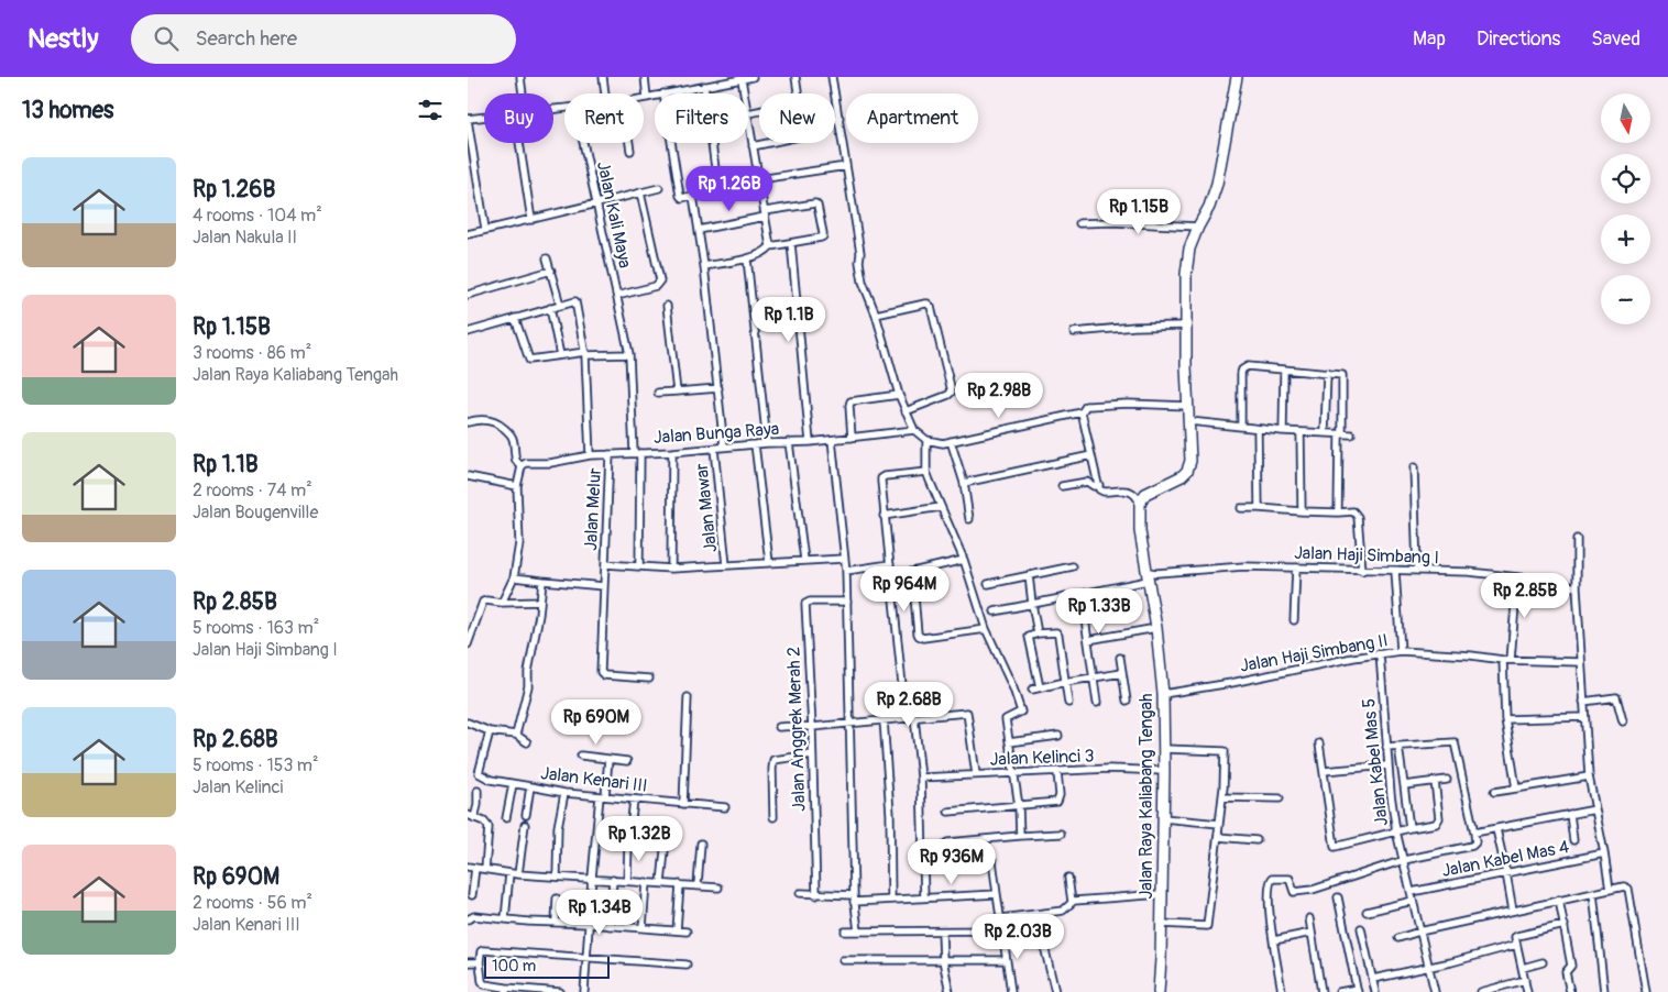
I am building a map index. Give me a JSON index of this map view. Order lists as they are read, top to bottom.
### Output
{
  "streets": {
    "main road": ["Jalan Raya Kaliabang Tengah"],
    "street": [
      "Jalan Kali Maya",
      "Jalan Bunga Raya",
      "Jalan Mawar",
      "Jalan Melur",
      "Jalan Haji Simbang I",
      "Jalan Haji Simbang II",
      "Jalan Anggrek Merah 2",
      "Jalan Kelinci 3",
      "Jalan Kabel Mas 5",
      "Jalan Kenari III",
      "Jalan Kabel Mas 4"
    ]
  },
  "crossings": [
    ["Jalan Kali Maya", "Jalan Bunga Raya"],
    ["Jalan Kali Maya", "Jalan Melur"],
    ["Jalan Bunga Raya", "Jalan Mawar"],
    ["Jalan Bunga Raya", "Jalan Melur"],
    ["Jalan Mawar", "Jalan Melur"],
    ["Jalan Haji Simbang I", "Jalan Raya Kaliabang Tengah"],
    ["Jalan Haji Simbang II", "Jalan Kabel Mas 5"],
    ["Jalan Haji Simbang II", "Jalan Raya Kaliabang Tengah"],
    ["Jalan Kelinci 3", "Jalan Raya Kaliabang Tengah"],
    ["Jalan Kabel Mas 5", "Jalan Kabel Mas 4"]
  ],
  "scale_bar": "100 m",
  "north": "bottom",
  "page": {
    "header": "Nestly",
    "search": "Search here",
    "nav": ["Map", "Directions", "Saved"],
    "heading": "13 homes",
    "map_buttons": ["+", "−"],
    "chip": [
      "Buy",
      "Rent",
      "Filters",
      "New",
      "Apartment"
    ],
    "list": [
      {
        "name": "Rp 1.26B",
        "note": "4 rooms · 104 m² · Jalan Nakula II"
      },
      {
        "name": "Rp 1.15B",
        "note": "3 rooms · 86 m² · Jalan Raya Kaliabang Tengah"
      },
      {
        "name": "Rp 1.1B",
        "note": "2 rooms · 74 m² · Jalan Bougenville"
      },
      {
        "name": "Rp 2.85B",
        "note": "5 rooms · 163 m² · Jalan Haji Simbang I"
      },
      {
        "name": "Rp 2.68B",
        "note": "5 rooms · 153 m² · Jalan Kelinci"
      },
      {
        "name": "Rp 690M",
        "note": "2 rooms · 56 m² · Jalan Kenari III"
      }
    ],
    "price": [
      "Rp 1.26B",
      "Rp 1.15B",
      "Rp 1.1B",
      "Rp 2.98B",
      "Rp 964M",
      "Rp 2.85B",
      "Rp 1.33B",
      "Rp 2.68B",
      "Rp 690M",
      "Rp 1.32B",
      "Rp 936M",
      "Rp 1.34B",
      "Rp 2.03B"
    ],
    "scale": "100 m"
  }
}
